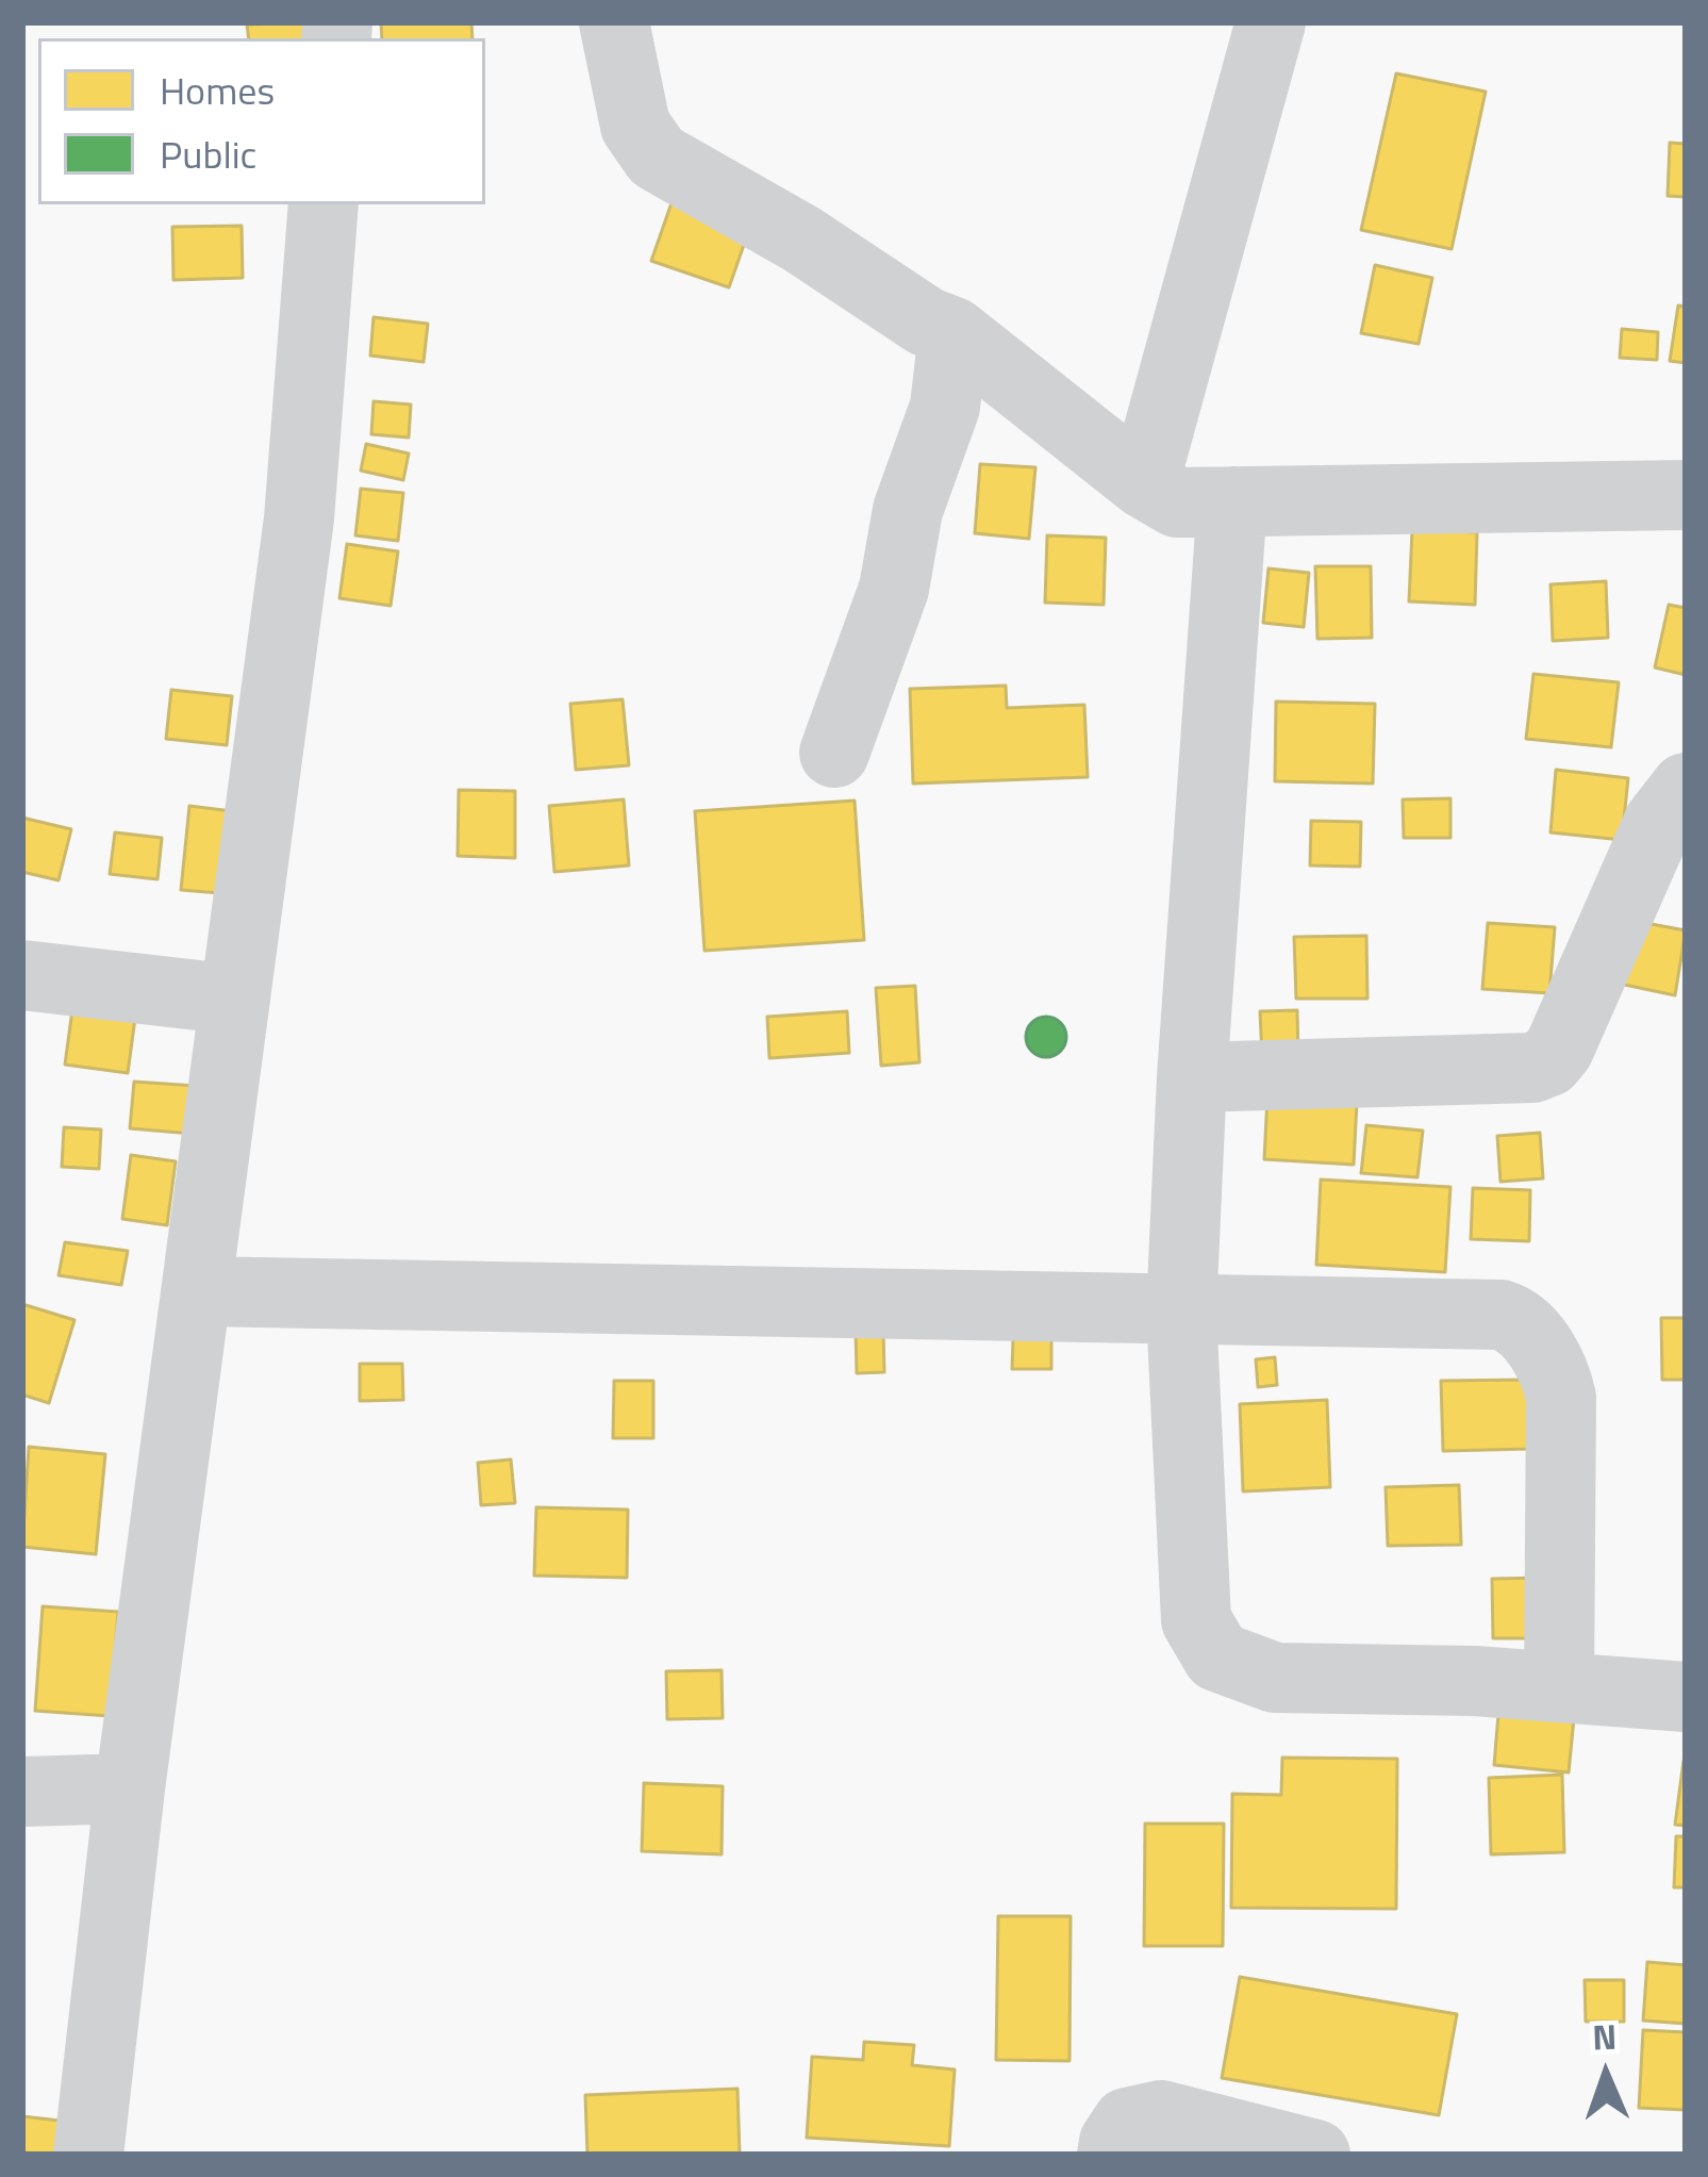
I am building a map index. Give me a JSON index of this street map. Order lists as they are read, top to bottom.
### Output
{
  "legend": ["Homes", "Public"],
  "north": "top"
}
